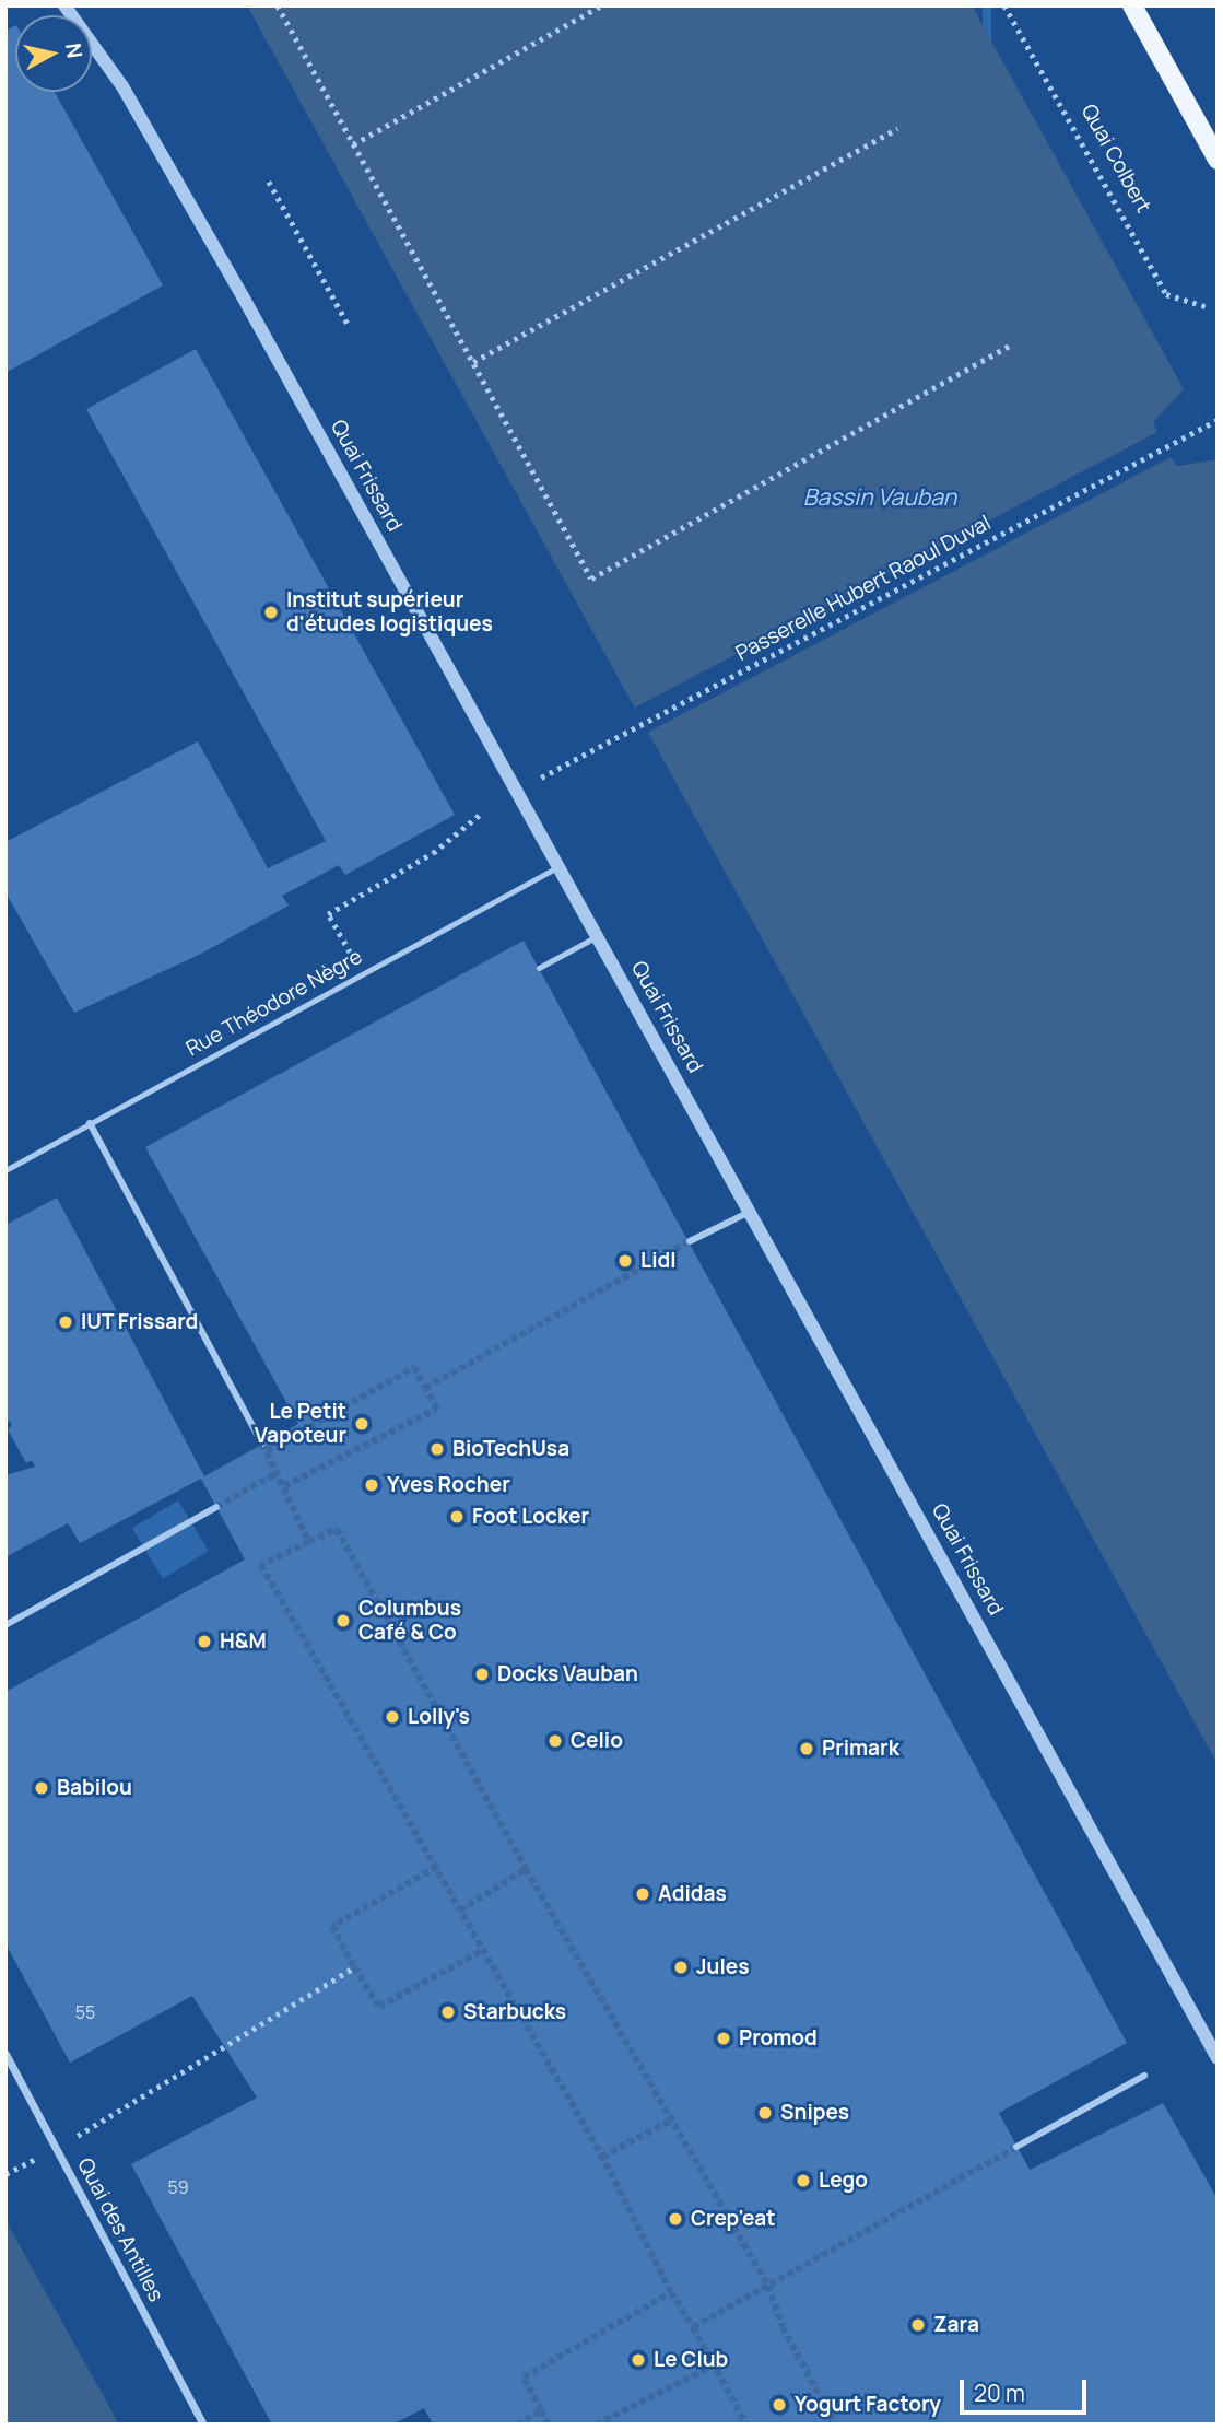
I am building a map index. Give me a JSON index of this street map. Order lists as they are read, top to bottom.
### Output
{
  "streets": {
    "street": ["Quai Frissard", "Quai des Antilles"],
    "lane": ["Rue Théodore Nègre"],
    "path": ["Quai Colbert", "Passerelle Hubert Raoul Duval"]
  },
  "crossings": [
    ["Quai Frissard", "Rue Théodore Nègre"]
  ],
  "water": ["Bassin Vauban"],
  "places": [
    "Institut supérieur d'études logistiques",
    "Lidl",
    "IUT Frissard",
    "Le Petit Vapoteur",
    "BioTechUsa",
    "Yves Rocher",
    "Foot Locker",
    "Columbus Café & Co",
    "H&M",
    "Docks Vauban",
    "Lolly's",
    "Celio",
    "Primark",
    "Babilou",
    "Adidas",
    "Jules",
    "Starbucks",
    "Promod",
    "Snipes",
    "Lego",
    "Crep'eat",
    "Zara",
    "Le Club",
    "Yogurt Factory"
  ],
  "house_numbers": ["55", "59"],
  "scale_bar": "20 m",
  "north": "right"
}
